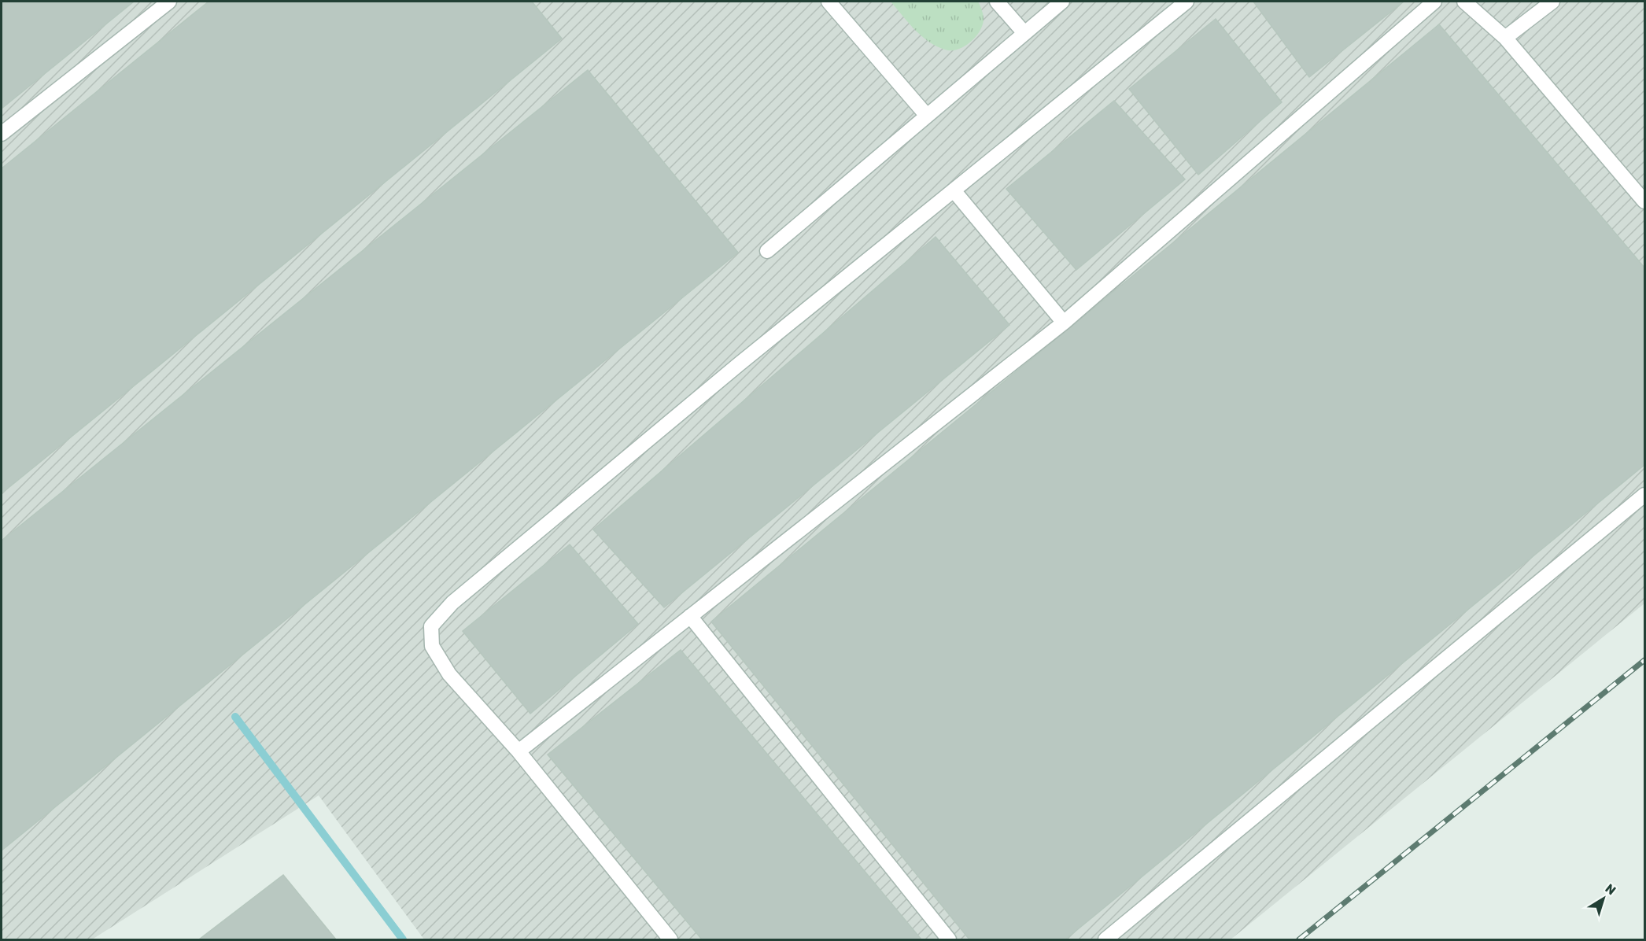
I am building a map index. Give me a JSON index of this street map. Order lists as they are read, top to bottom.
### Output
{
  "north": "top right"
}
